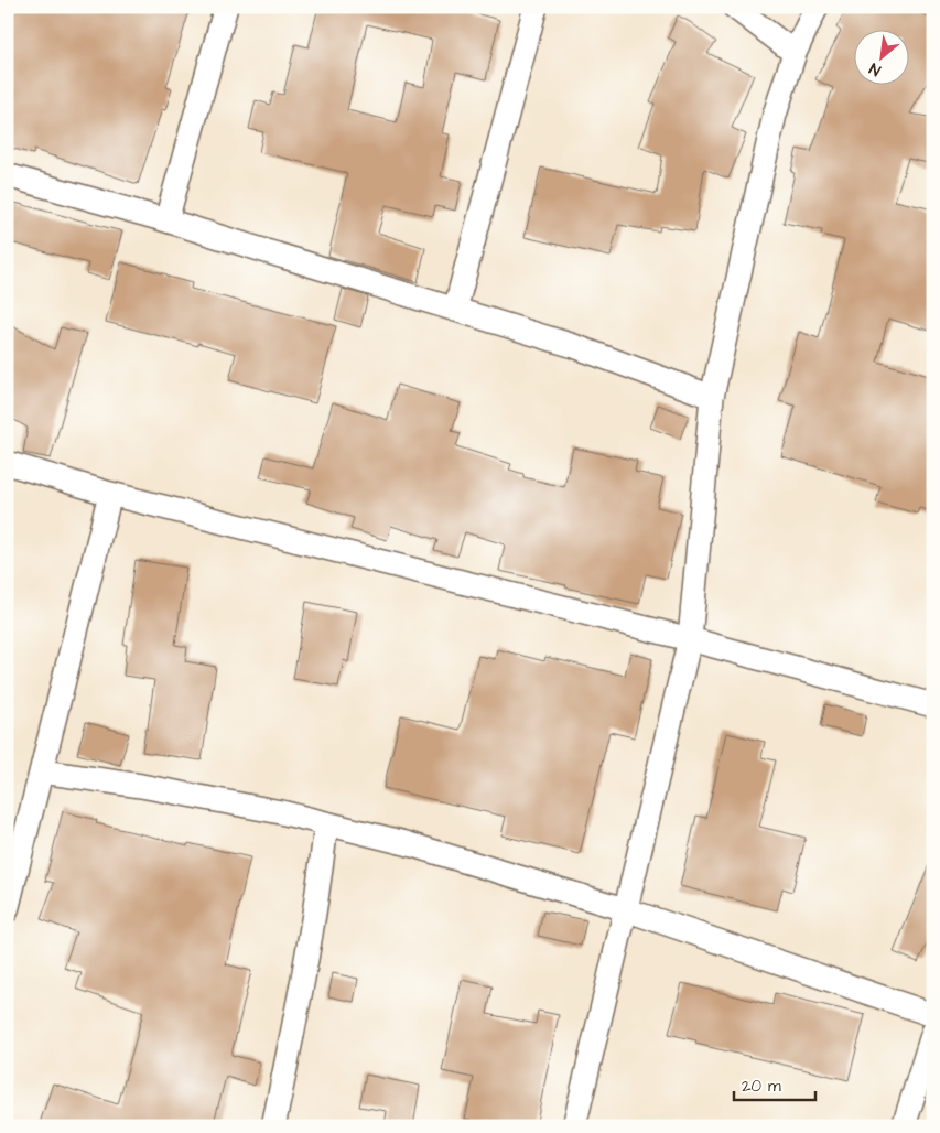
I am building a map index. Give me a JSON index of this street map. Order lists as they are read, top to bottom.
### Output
{
  "scale_bar": "20 m",
  "north": "bottom left"
}
